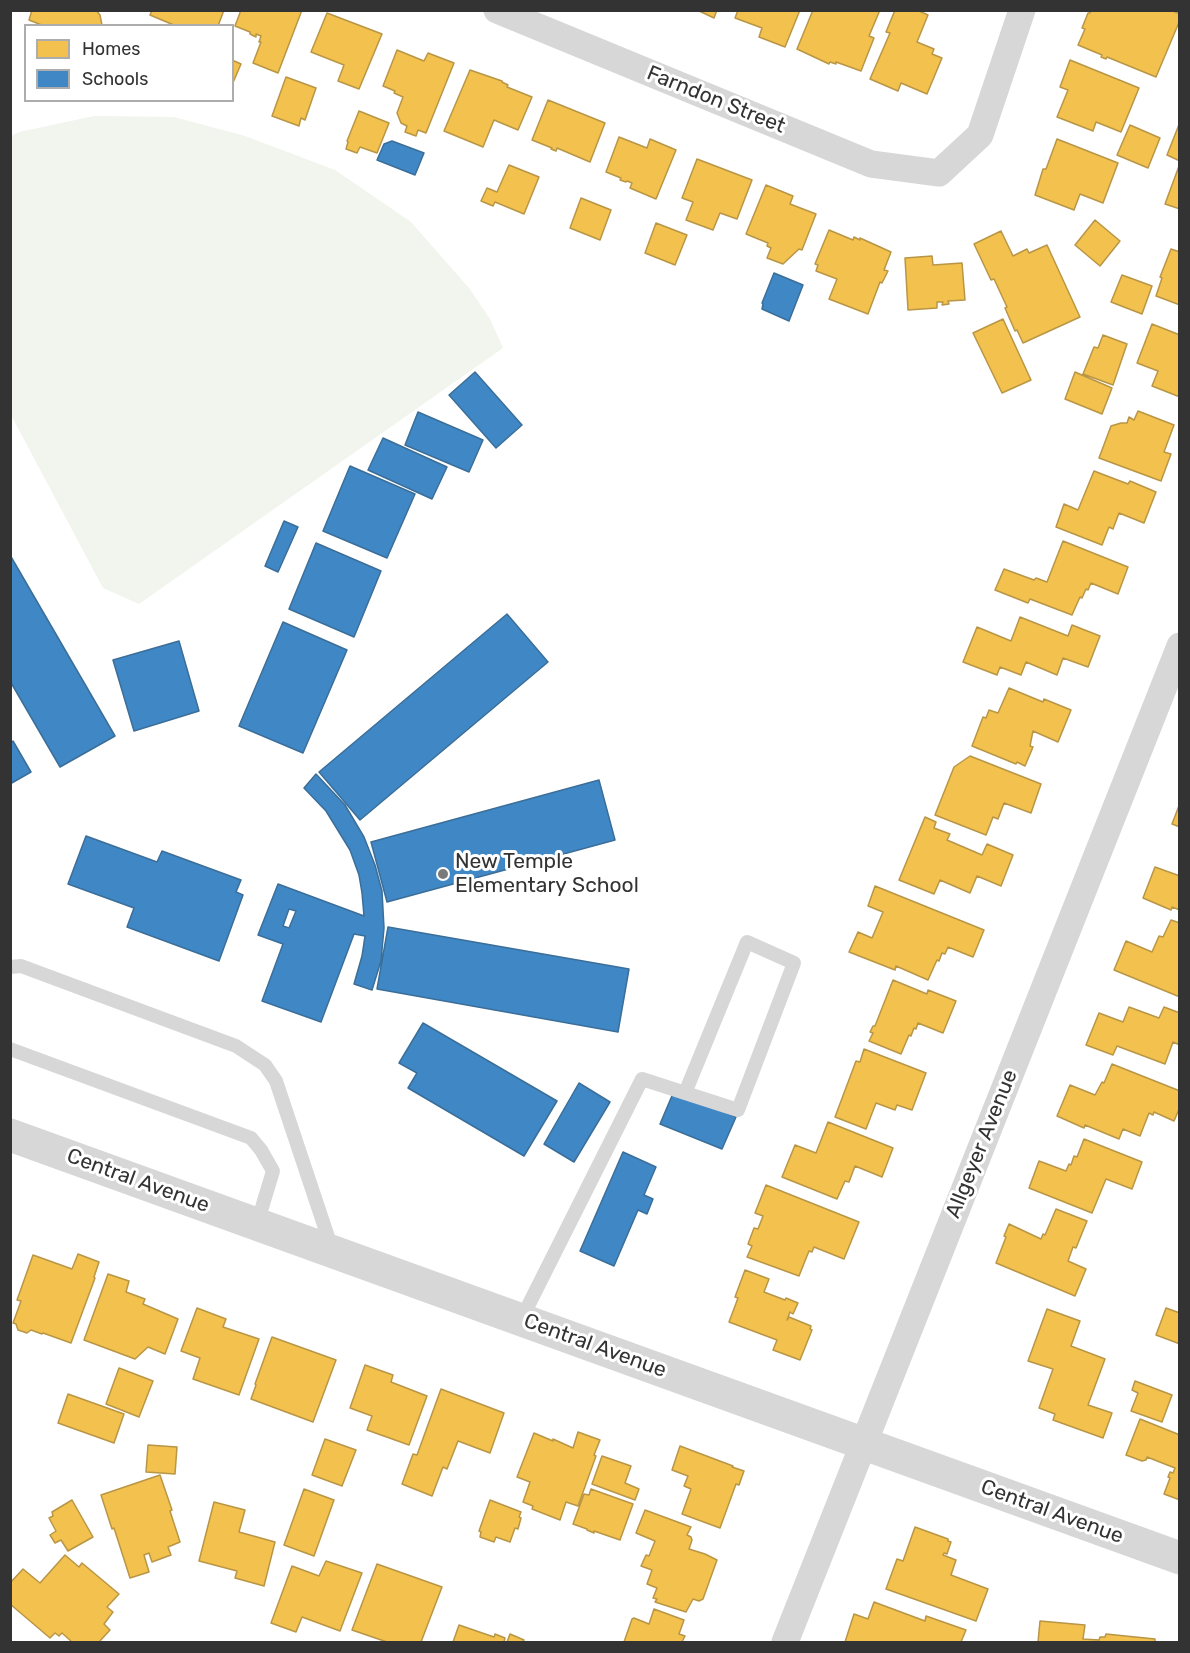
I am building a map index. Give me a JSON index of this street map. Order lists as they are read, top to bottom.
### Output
{
  "streets": {
    "street": ["Farndon Street", "Allgeyer Avenue", "Central Avenue"]
  },
  "crossings": [
    ["Allgeyer Avenue", "Central Avenue"]
  ],
  "places": ["New Temple Elementary School"],
  "legend": ["Homes", "Schools"]
}
